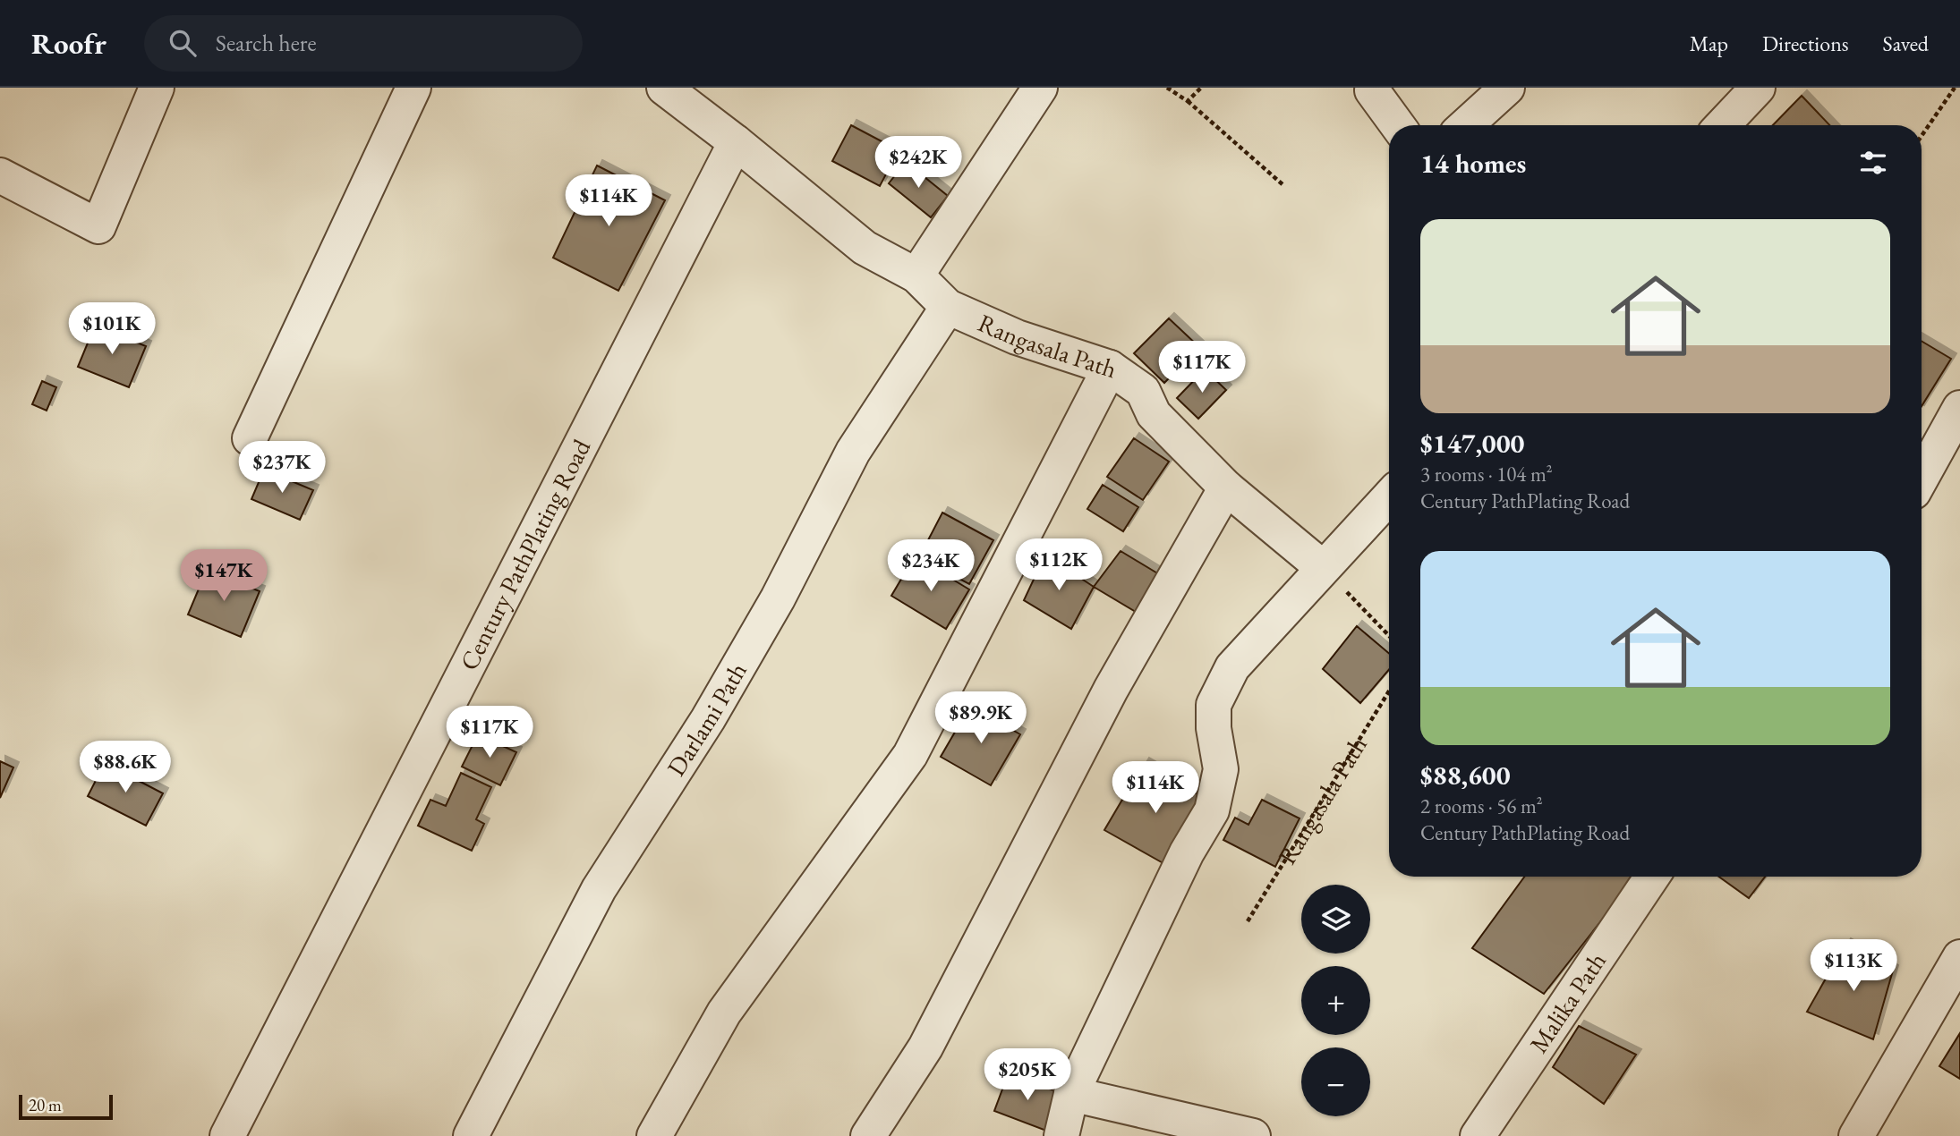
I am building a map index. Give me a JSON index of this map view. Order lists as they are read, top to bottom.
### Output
{
  "streets": {
    "street": [
      "Rangasala Path",
      "Century PathPlating Road",
      "Darlami Path",
      "Malika Path"
    ]
  },
  "crossings": [
    ["Rangasala Path", "Century PathPlating Road"],
    ["Rangasala Path", "Darlami Path"]
  ],
  "scale_bar": "20 m",
  "page": {
    "header": "Roofr",
    "search": "Search here",
    "nav": ["Map", "Directions", "Saved"],
    "heading": "14 homes",
    "price": [
      "$242K",
      "$114K",
      "$101K",
      "$117K",
      "$237K",
      "$112K",
      "$234K",
      "$147K",
      "$89.9K",
      "$117K",
      "$88.6K",
      "$114K",
      "$113K",
      "$205K"
    ],
    "list": [
      {
        "name": "$147,000",
        "note": "3 rooms · 104 m² · Century PathPlating Road"
      },
      {
        "name": "$88,600",
        "note": "2 rooms · 56 m² · Century PathPlating Road"
      }
    ],
    "map_buttons": ["+", "−"],
    "scale": "20 m"
  }
}
